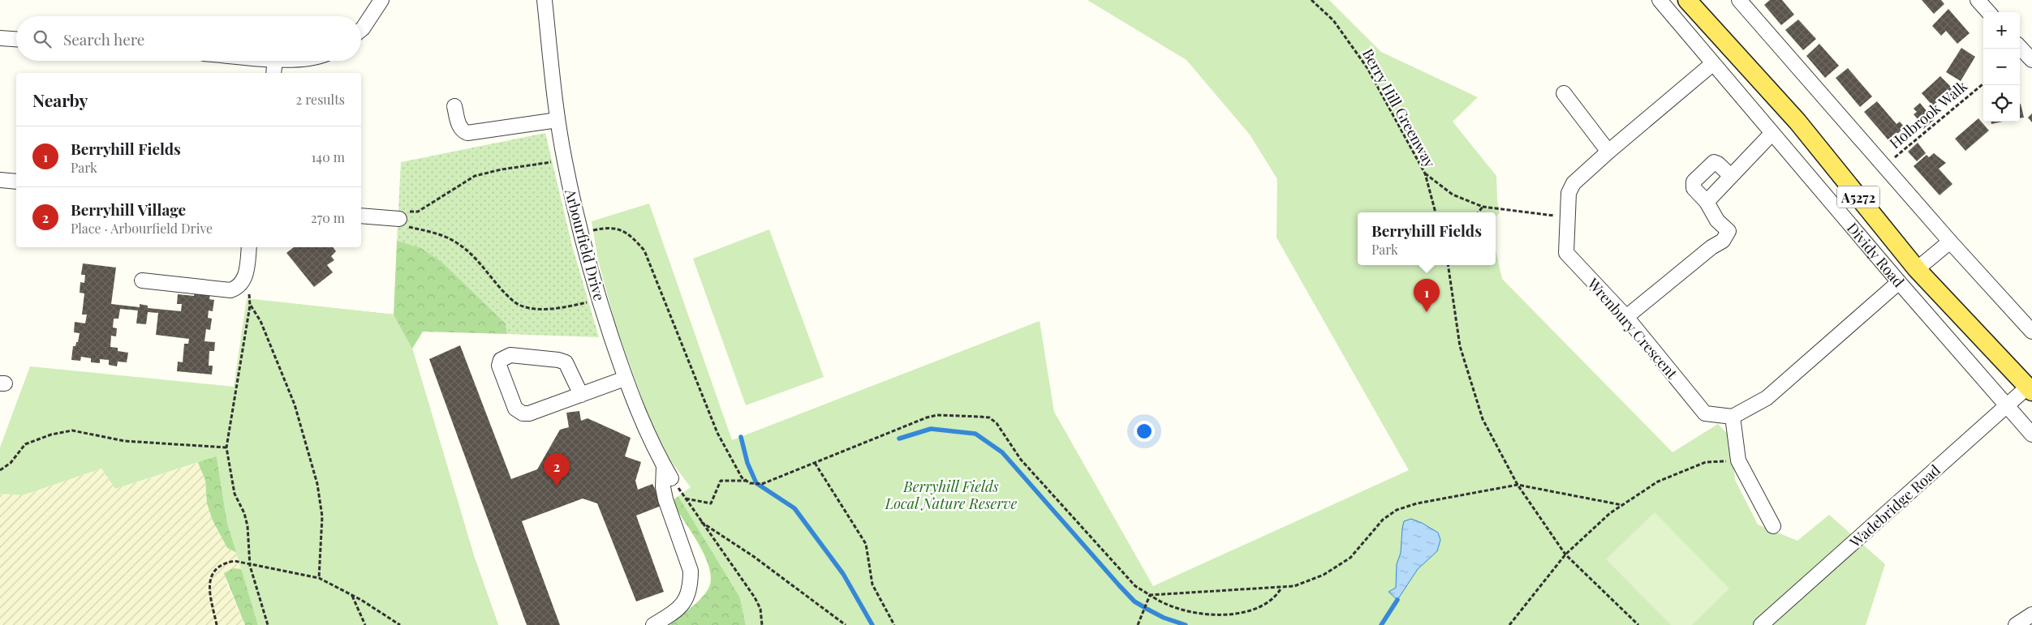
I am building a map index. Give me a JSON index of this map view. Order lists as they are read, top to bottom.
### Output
{
  "streets": {
    "main road": ["A5272", "Dividy Road"],
    "street": ["Arbourfield Drive", "Wrenbury Crescent", "Wadebridge Road"],
    "path": ["Berry Hill Greenway", "Holbrook Walk"]
  },
  "crossings": [
    ["Dividy Road", "Wrenbury Crescent"],
    ["Dividy Road", "Wadebridge Road"]
  ],
  "parks": ["Berryhill Fields Local Nature Reserve"],
  "page": {
    "map_buttons": ["+", "−"],
    "search": "Search here",
    "heading": ["Nearby", "2 results"],
    "list": [
      {
        "mark": "1",
        "name": "Berryhill Fields",
        "note": "Park",
        "value": "140 m"
      },
      {
        "mark": "2",
        "name": "Berryhill Village",
        "note": "Place · Arbourfield Drive",
        "value": "270 m"
      }
    ],
    "popup": ["Berryhill Fields", "Park"],
    "pins": ["1", "2"]
  }
}
